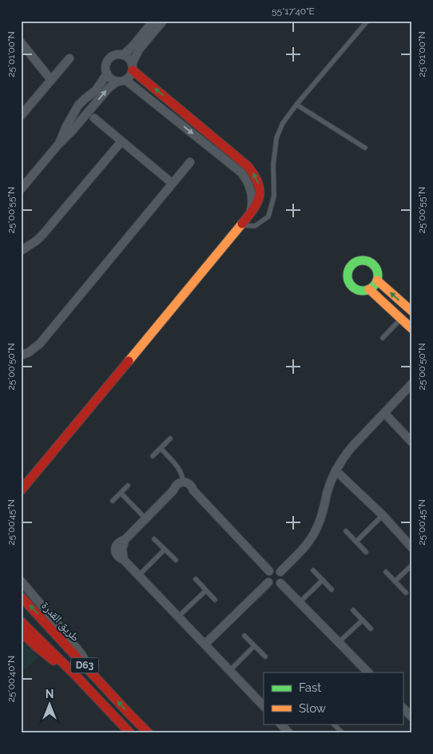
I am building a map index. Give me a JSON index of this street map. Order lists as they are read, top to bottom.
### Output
{
  "streets": {
    "street": ["طريق القدرة", "D63"]
  },
  "legend": ["Fast", "Slow"],
  "north": "top",
  "coordinates": [
    "55°17'40\"E",
    "25°01'00\"N",
    "25°00'55\"N",
    "25°00'50\"N",
    "25°00'45\"N",
    "25°00'40\"N"
  ]
}
